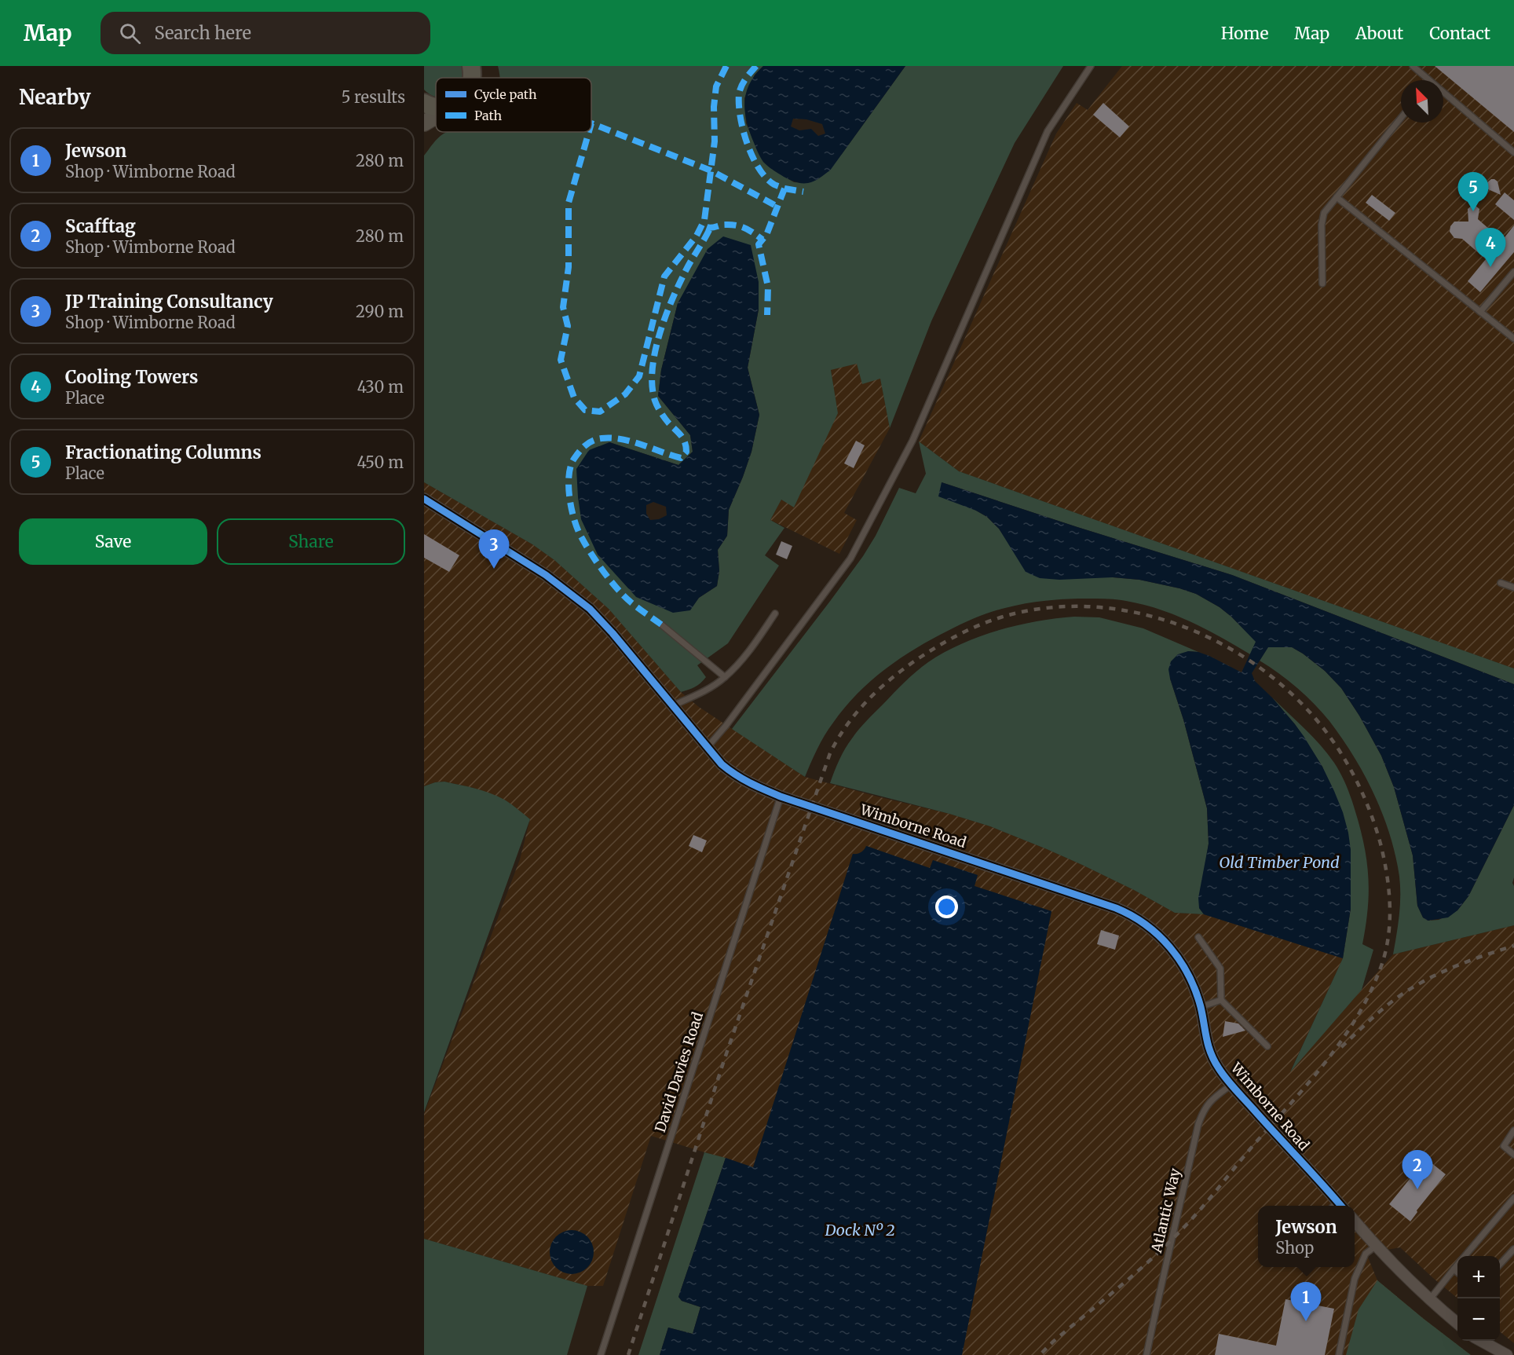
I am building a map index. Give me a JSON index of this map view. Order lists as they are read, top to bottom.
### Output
{
  "streets": {
    "street": ["Wimborne Road"],
    "lane": ["David Davies Road", "Atlantic Way"]
  },
  "crossings": [
    ["Wimborne Road", "David Davies Road"],
    ["Wimborne Road", "Atlantic Way"]
  ],
  "water": ["Old Timber Pond", "Dock Nº 2"],
  "legend": ["Cycle path", "Path"],
  "north": "top left",
  "page": {
    "header": "Map",
    "search": "Search here",
    "nav": [
      "Home",
      "Map",
      "About",
      "Contact"
    ],
    "heading": ["Nearby", "5 results"],
    "list": [
      {
        "mark": "1",
        "name": "Jewson",
        "note": "Shop · Wimborne Road",
        "value": "280 m"
      },
      {
        "mark": "2",
        "name": "Scafftag",
        "note": "Shop · Wimborne Road",
        "value": "280 m"
      },
      {
        "mark": "3",
        "name": "JP Training Consultancy",
        "note": "Shop · Wimborne Road",
        "value": "290 m"
      },
      {
        "mark": "4",
        "name": "Cooling Towers",
        "note": "Place",
        "value": "430 m"
      },
      {
        "mark": "5",
        "name": "Fractionating Columns",
        "note": "Place",
        "value": "450 m"
      }
    ],
    "pins": [
      "5",
      "4",
      "3",
      "2",
      "1"
    ],
    "buttons": ["Save", "Share"],
    "popup": ["Jewson", "Shop"],
    "map_buttons": ["+", "−"]
  }
}
